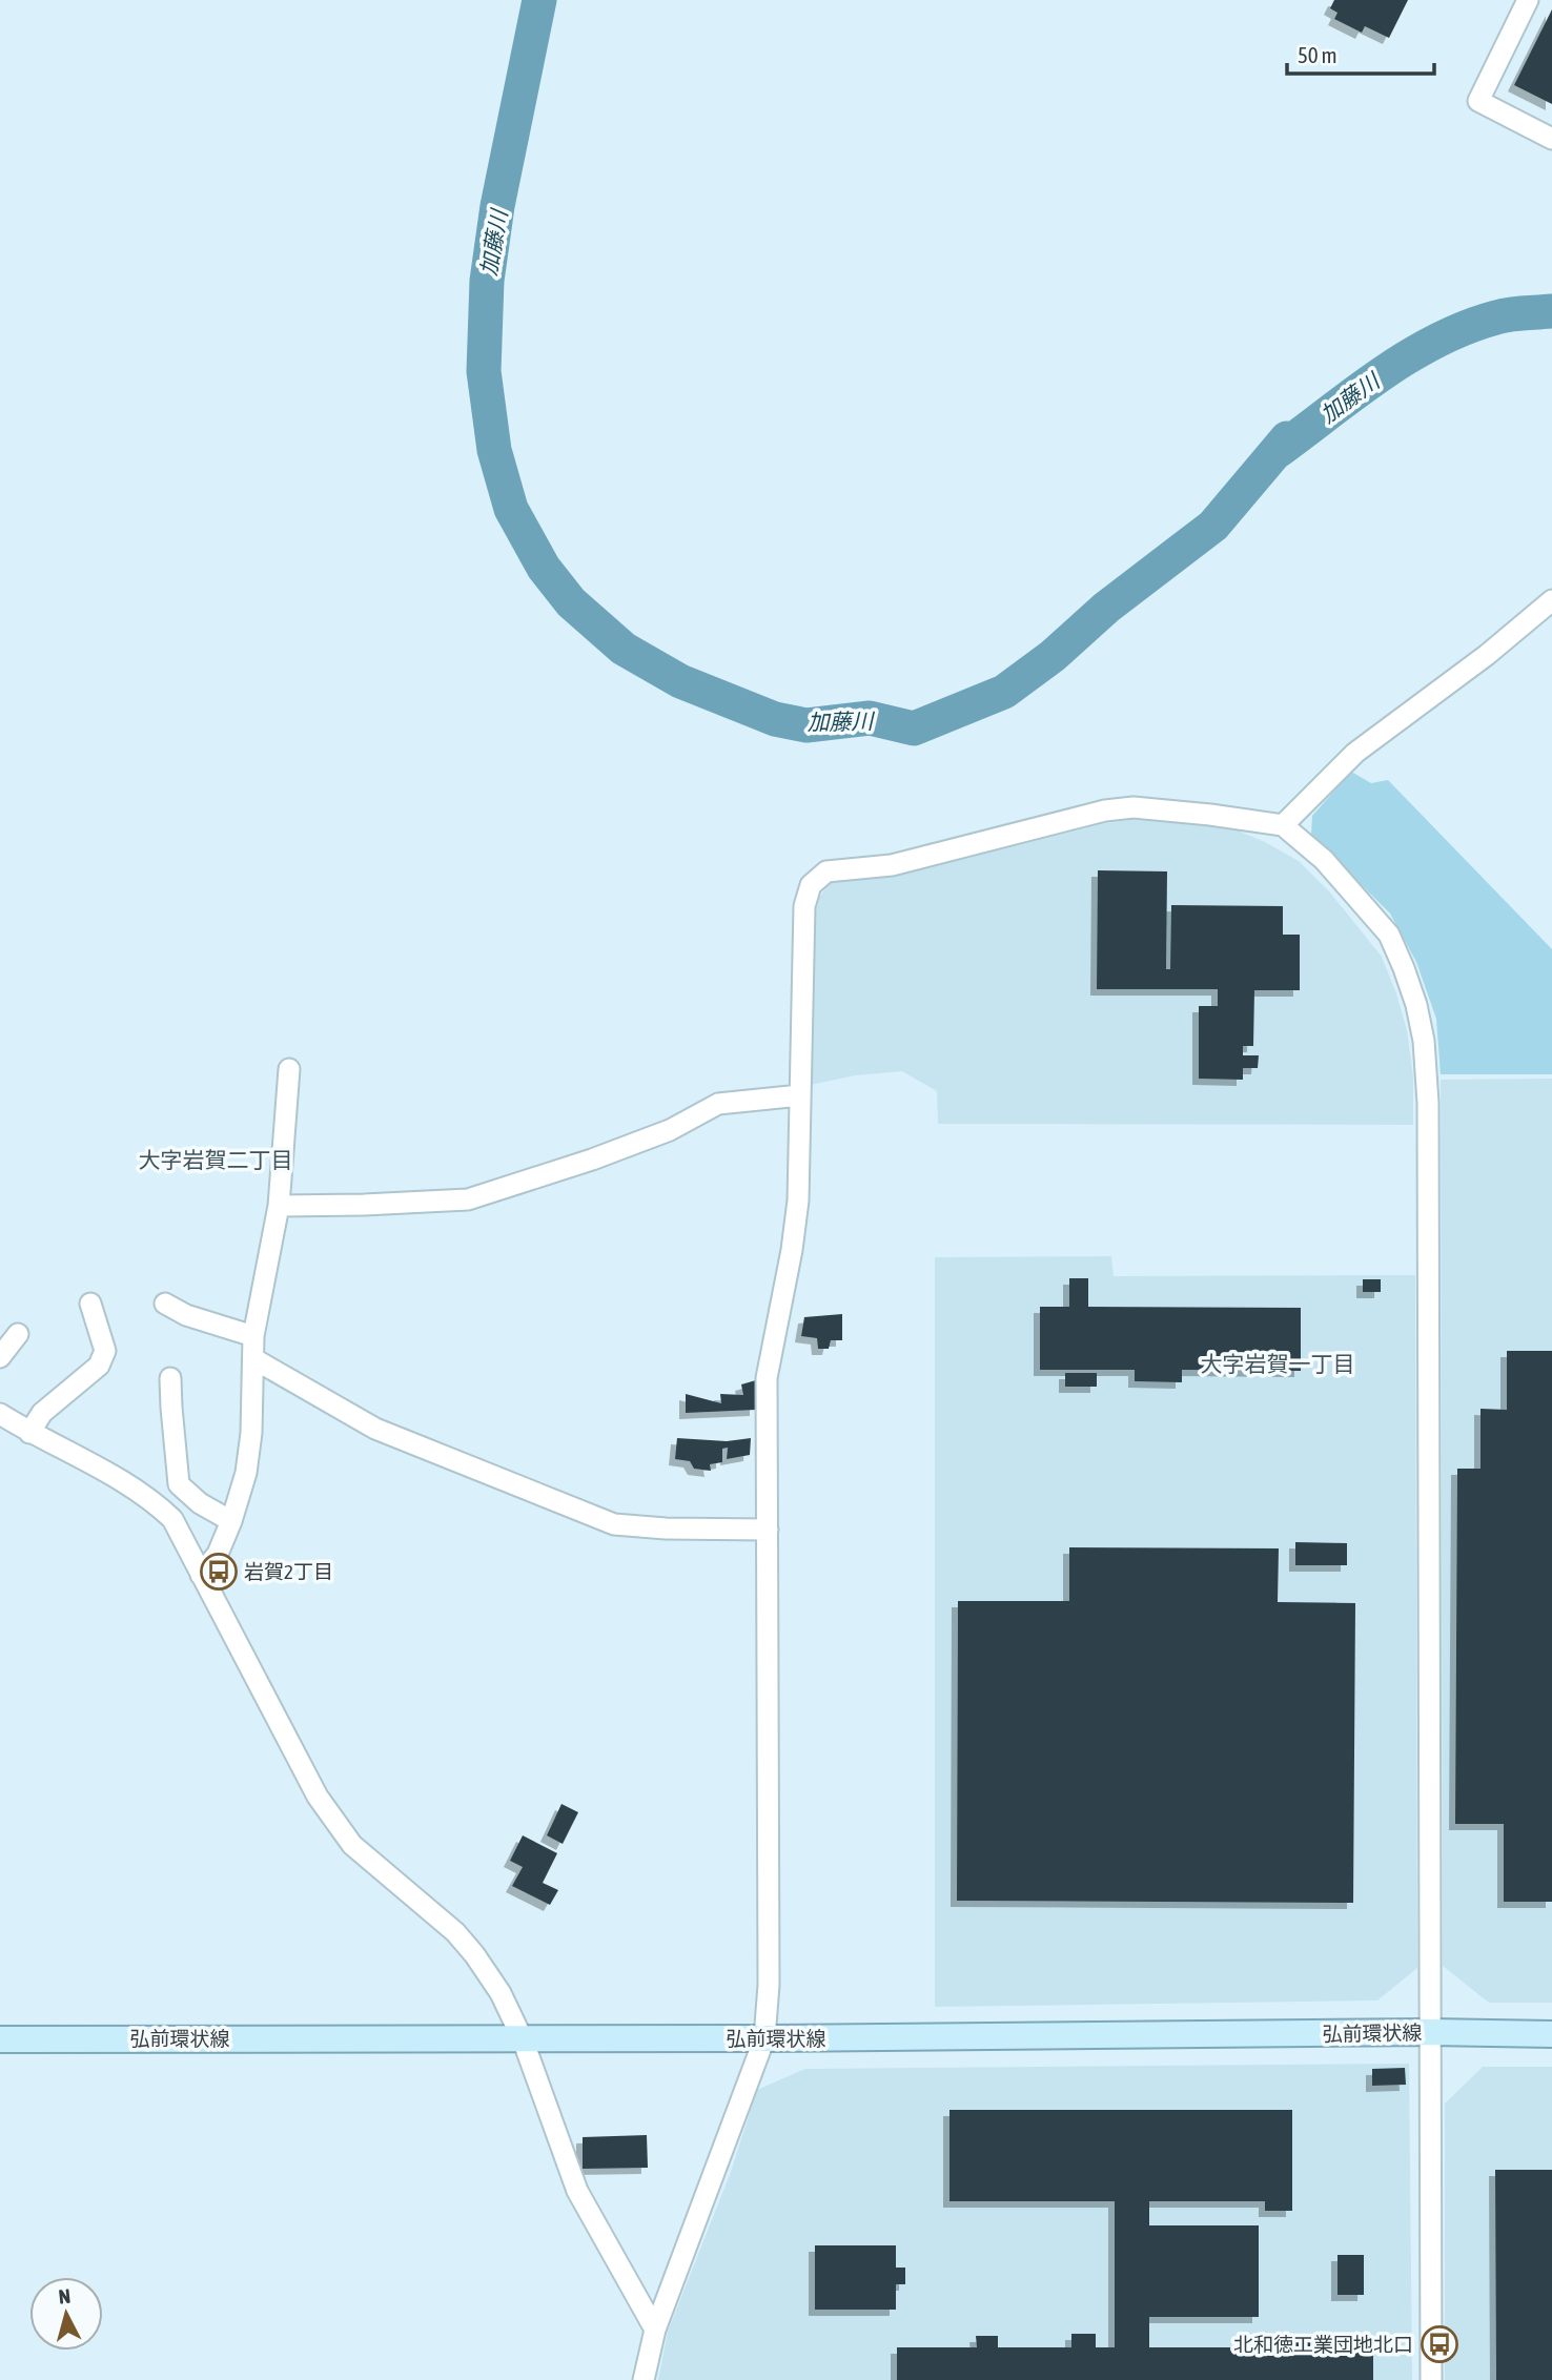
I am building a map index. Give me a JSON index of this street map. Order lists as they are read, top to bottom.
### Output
{
  "streets": {
    "main road": ["弘前環状線"]
  },
  "districts": ["大字岩賀二丁目", "大字岩賀一丁目"],
  "water": ["加藤川"],
  "places": {
    "bus stop": ["岩賀2丁目", "北和徳工業団地北口"]
  },
  "scale_bar": "50 m",
  "north": "top"
}
